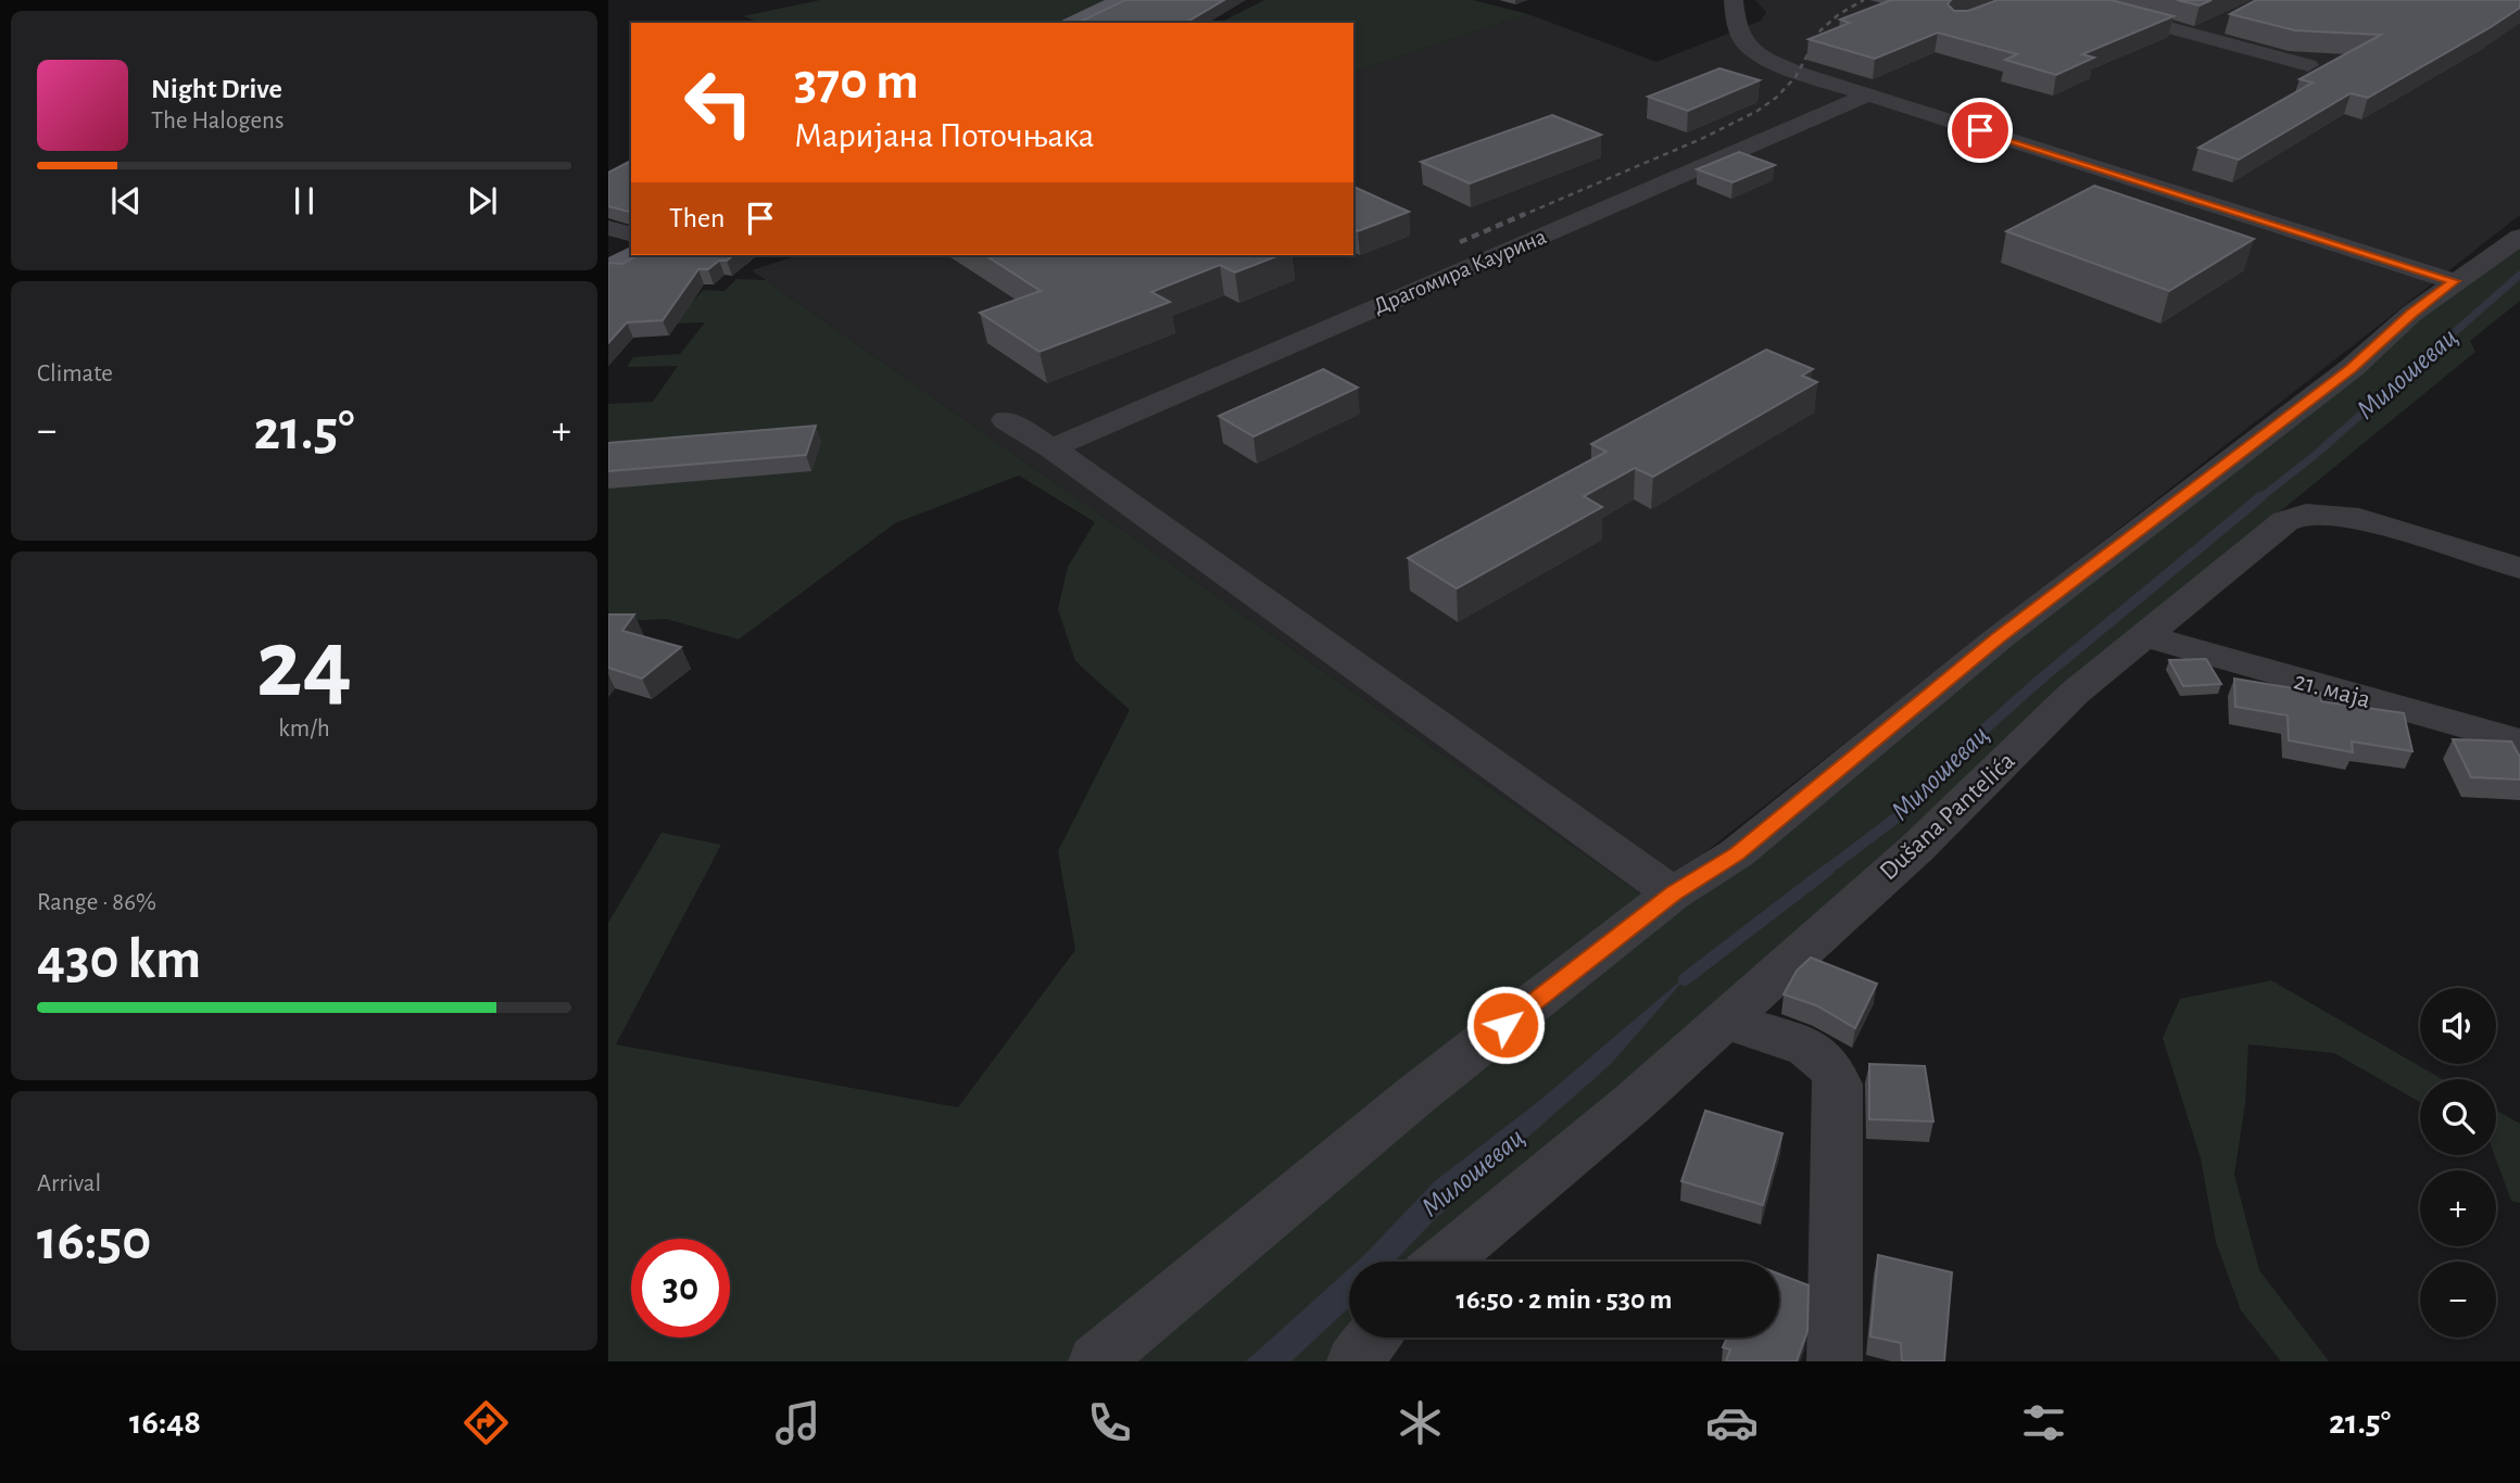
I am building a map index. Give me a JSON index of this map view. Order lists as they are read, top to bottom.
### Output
{
  "streets": {
    "street": ["Драгомира Каурина", "21. маја", "Dušana Pantelića"]
  },
  "crossings": [
    ["21. маја", "Dušana Pantelića"]
  ],
  "water": ["Милошевац"],
  "page": {
    "turn": ["370 m", "Маријана Поточњака"],
    "song": ["Night Drive", "The Halogens"],
    "then": "Then",
    "tile": [
      "Climate",
      ["24", "km/h"],
      ["Range · 86%", "430 km"],
      ["Arrival", "16:50"]
    ],
    "heat": ["−", "21.5°", "+"],
    "map_buttons": ["+", "−"],
    "limit": "30",
    "trip": "16:50 · 2 min · 530 m",
    "tabs": ["16:48", "21.5°"]
  }
}
